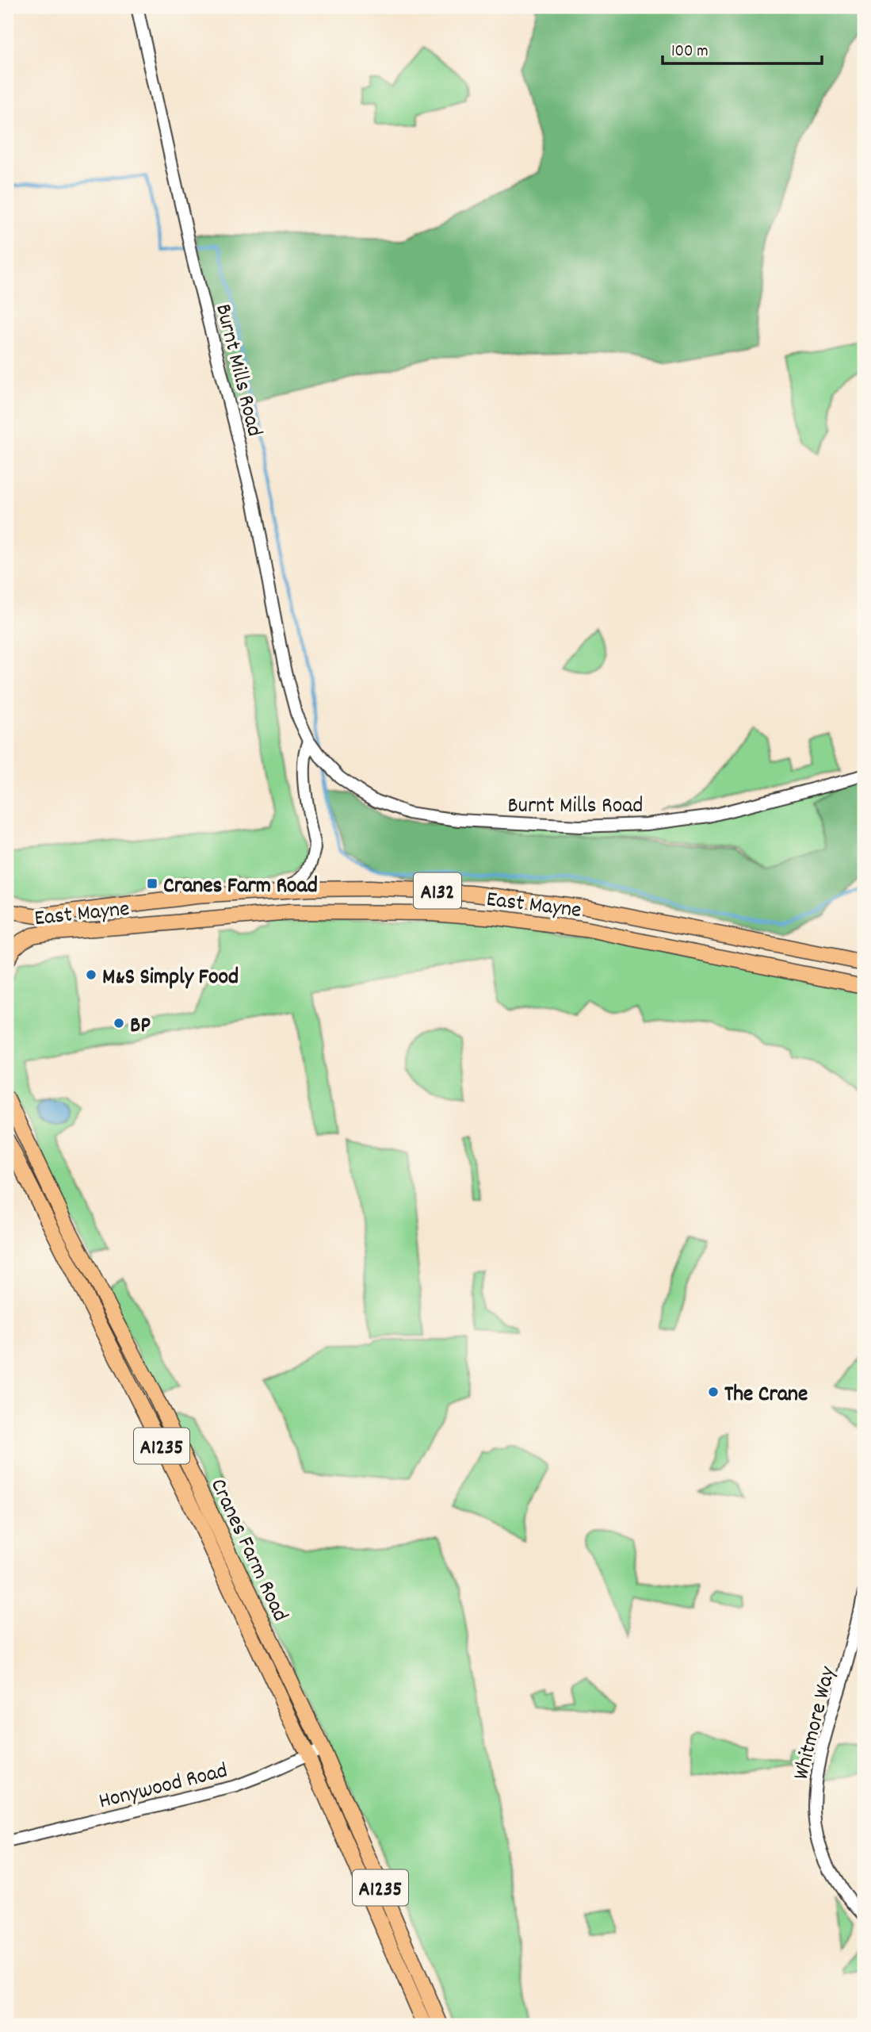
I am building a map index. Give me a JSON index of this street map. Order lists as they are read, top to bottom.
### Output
{
  "streets": {
    "main road": [
      "A132",
      "East Mayne",
      "A1235",
      "Cranes Farm Road"
    ],
    "street": ["Burnt Mills Road", "Whitmore Way", "Honywood Road"]
  },
  "crossings": [
    ["A132", "East Mayne"],
    ["Cranes Farm Road", "Honywood Road"]
  ],
  "places": {
    "transit": ["Cranes Farm Road"],
    "other": ["M&S Simply Food", "BP", "The Crane"]
  },
  "scale_bar": "100 m"
}
